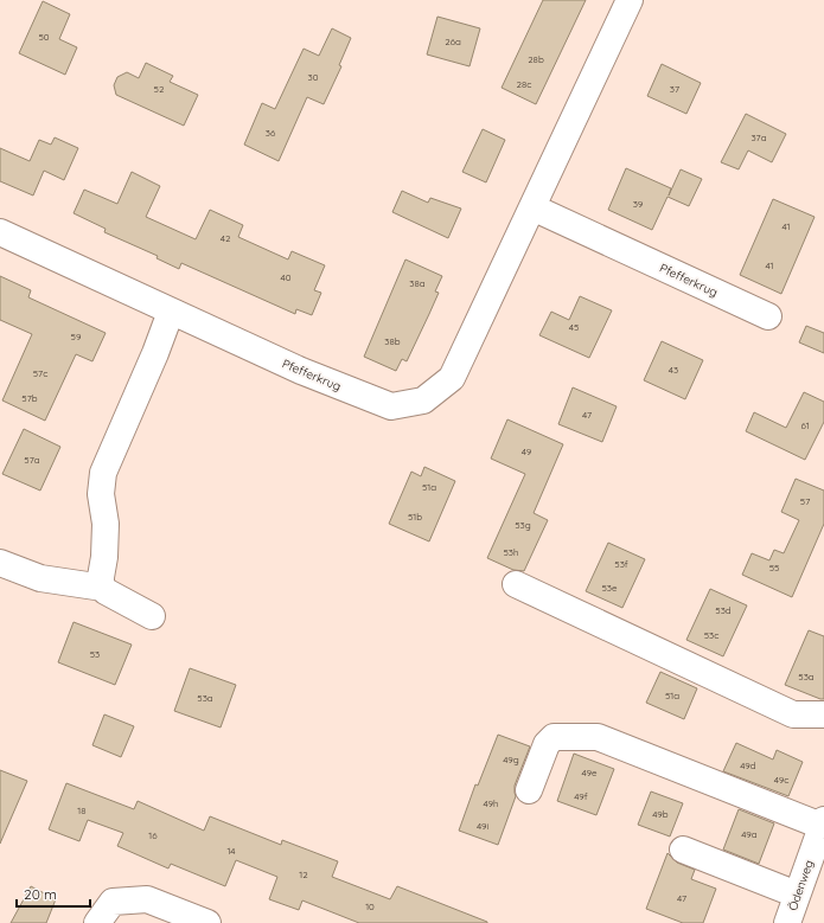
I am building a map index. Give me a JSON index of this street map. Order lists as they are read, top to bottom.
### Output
{
  "streets": {
    "street": ["Pfefferkrug", "Ödenweg"]
  },
  "house_numbers": [
    "50",
    "26a",
    "28b",
    "30",
    "28c",
    "52",
    "37",
    "36",
    "37a",
    "39",
    "41",
    "42",
    "41",
    "40",
    "38a",
    "45",
    "59",
    "38b",
    "43",
    "57c",
    "57b",
    "47",
    "61",
    "49",
    "57a",
    "51a",
    "57",
    "51b",
    "53g",
    "53h",
    "53f",
    "55",
    "53e",
    "53d",
    "53c",
    "53",
    "53a",
    "51a",
    "53a",
    "49g",
    "49d",
    "49e",
    "49c",
    "49f",
    "49h",
    "18",
    "49b",
    "49i",
    "49a",
    "16",
    "14",
    "12",
    "47",
    "10"
  ],
  "scale_bar": "20 m"
}
